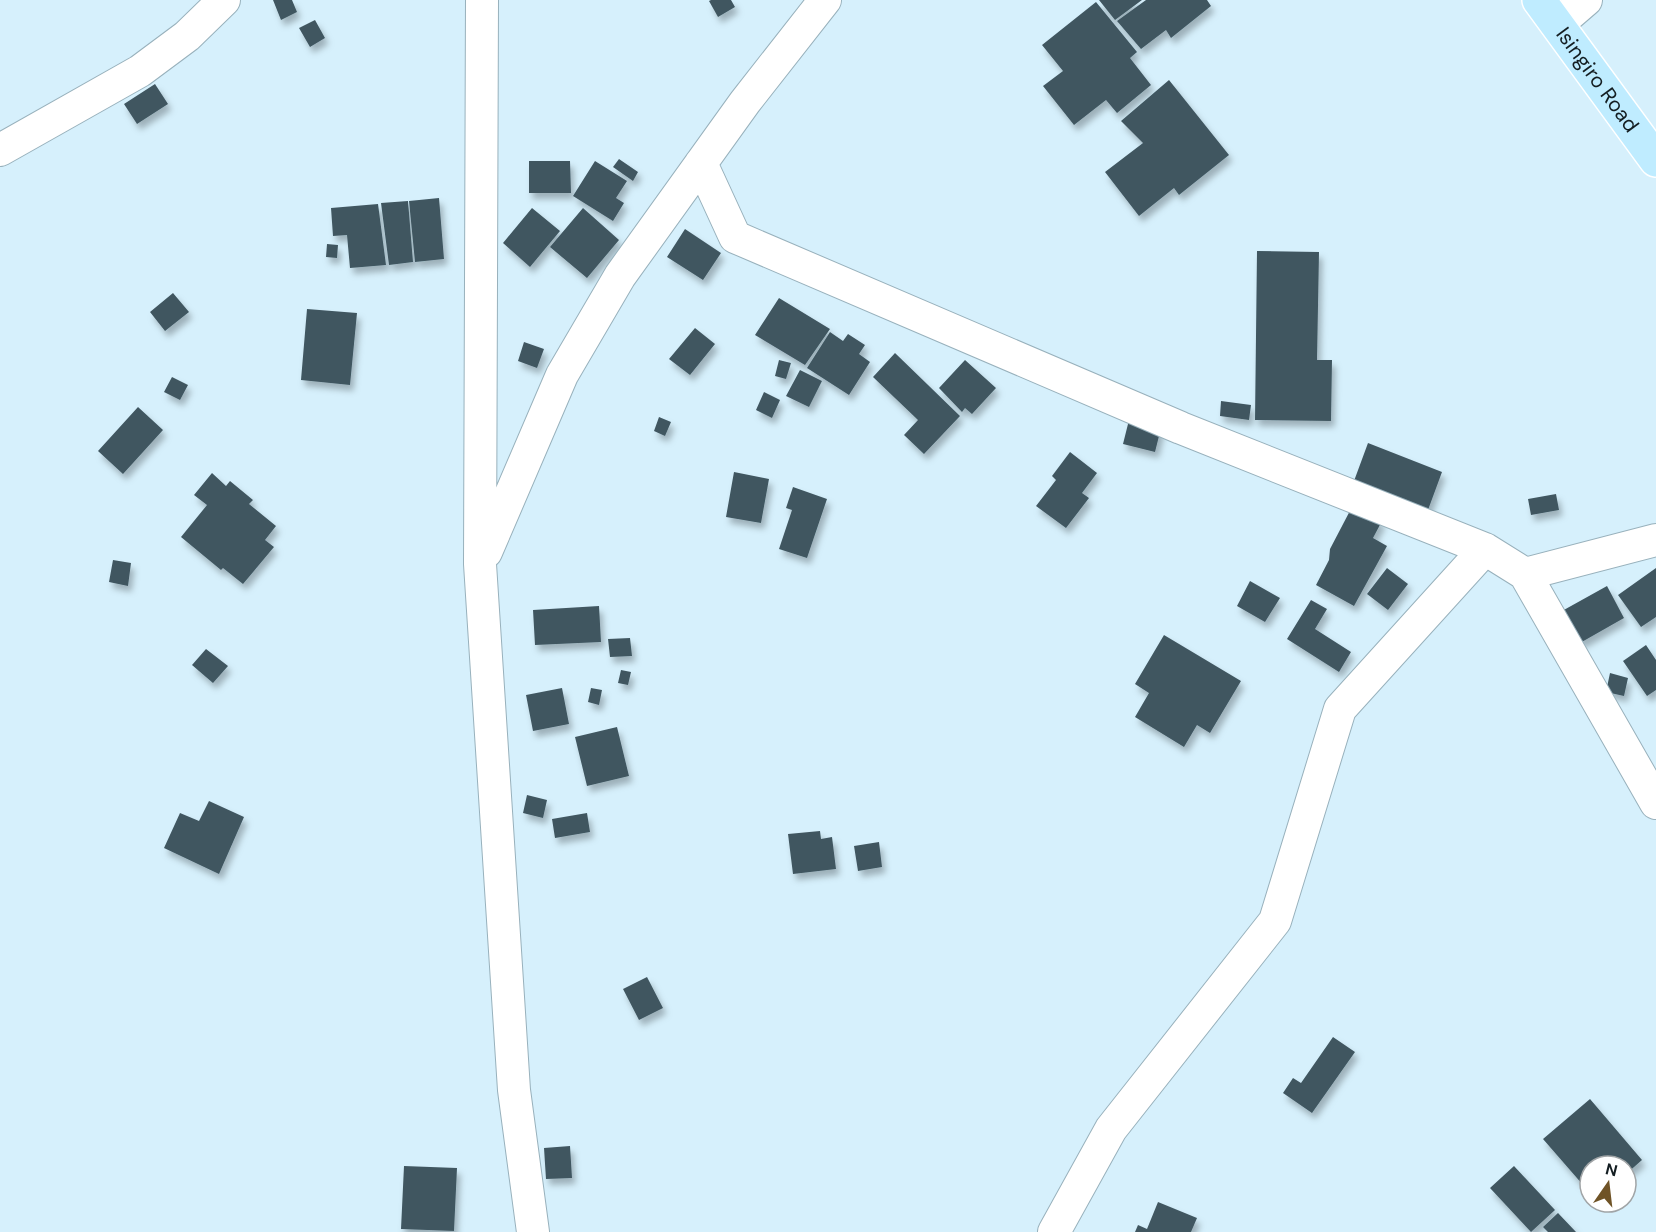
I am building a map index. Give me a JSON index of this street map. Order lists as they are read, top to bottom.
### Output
{
  "streets": {
    "main road": ["Isingiro Road"]
  },
  "north": "top"
}
